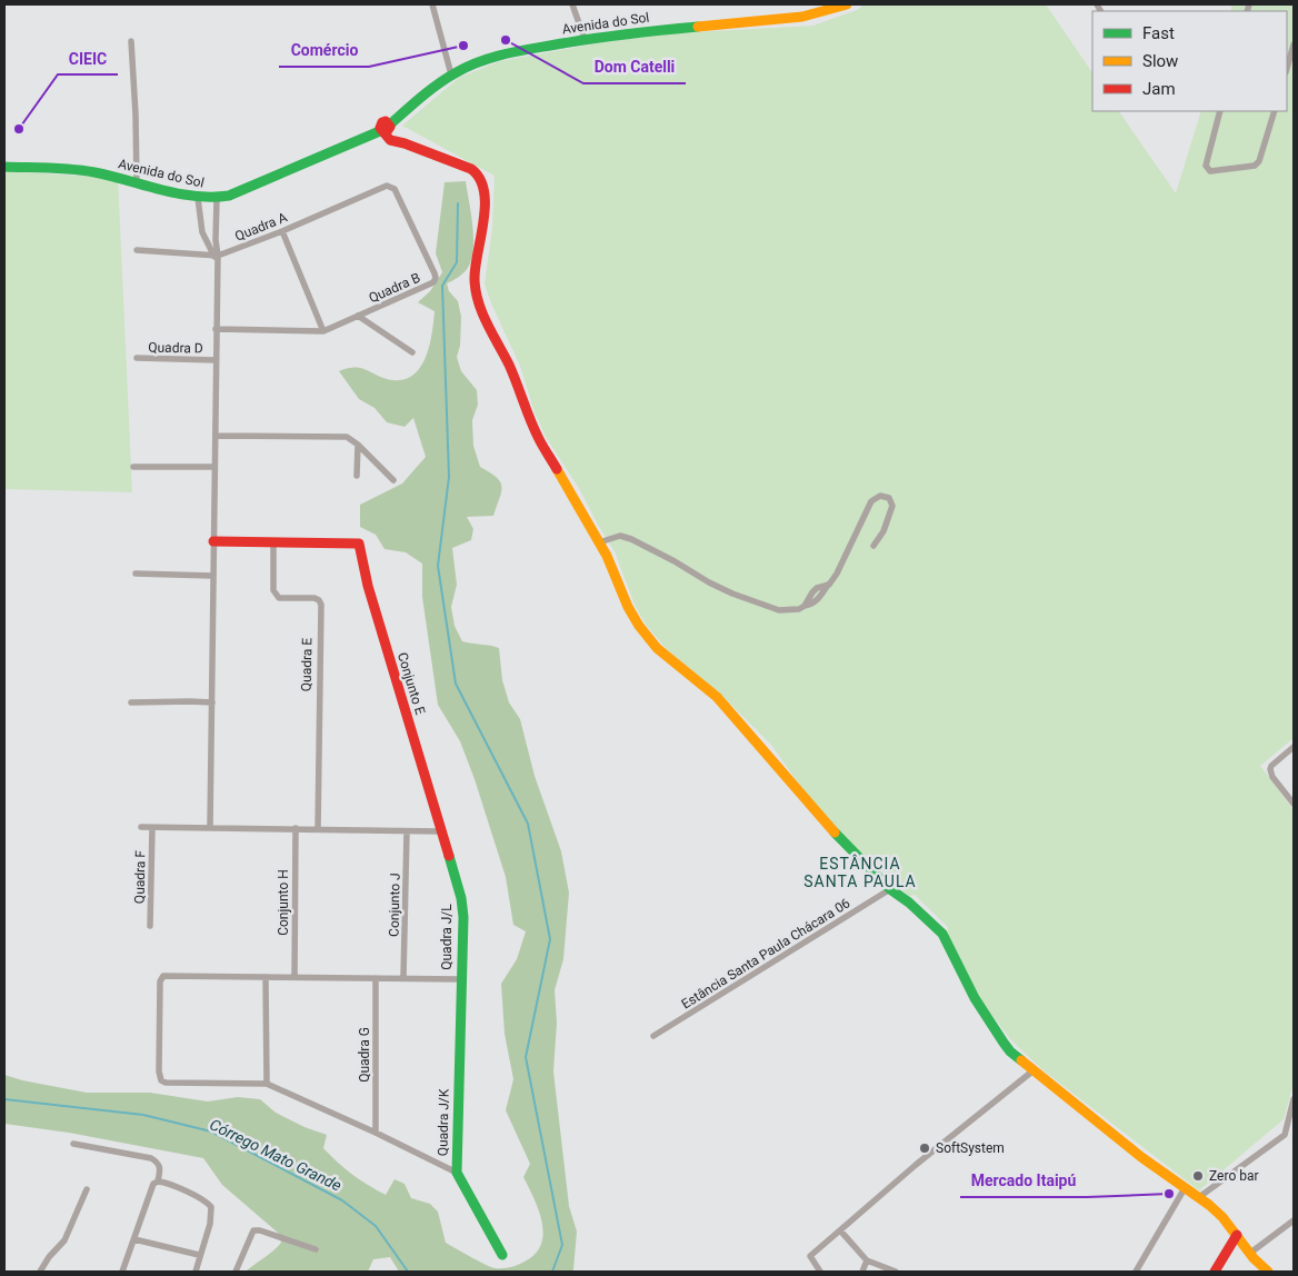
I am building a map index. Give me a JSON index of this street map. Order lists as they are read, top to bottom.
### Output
{
  "streets": {
    "street": [
      "Avenida do Sol",
      "Quadra A",
      "Quadra B",
      "Quadra D",
      "Quadra E",
      "Conjunto E",
      "Quadra F",
      "Conjunto H",
      "Conjunto J",
      "Quadra J/L",
      "Estância Santa Paula Chácara 06",
      "Quadra G",
      "Quadra J/K"
    ]
  },
  "crossings": [
    ["Quadra A", "Quadra B"],
    ["Quadra E", "Conjunto E"],
    ["Conjunto E", "Quadra J/L"],
    ["Quadra J/L", "Quadra J/K"]
  ],
  "districts": ["ESTÂNCIA SANTA PAULA"],
  "water": ["Córrego Mato Grande"],
  "places": [
    "Dom Catelli",
    "Comércio",
    "CIEIC",
    "SoftSystem",
    "Zero bar",
    "Mercado Itaipú"
  ],
  "legend": ["Fast", "Slow", "Jam"]
}
